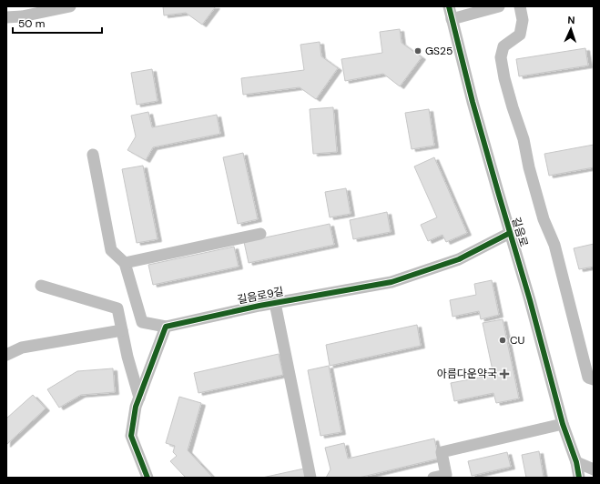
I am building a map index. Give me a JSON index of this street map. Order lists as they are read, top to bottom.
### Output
{
  "streets": {
    "street": ["길음로", "길음로9길"]
  },
  "crossings": [
    ["길음로", "길음로9길"]
  ],
  "places": {
    "other": ["GS25", "CU"],
    "health": ["아름다운약국"]
  },
  "scale_bar": "50 m",
  "north": "top"
}
